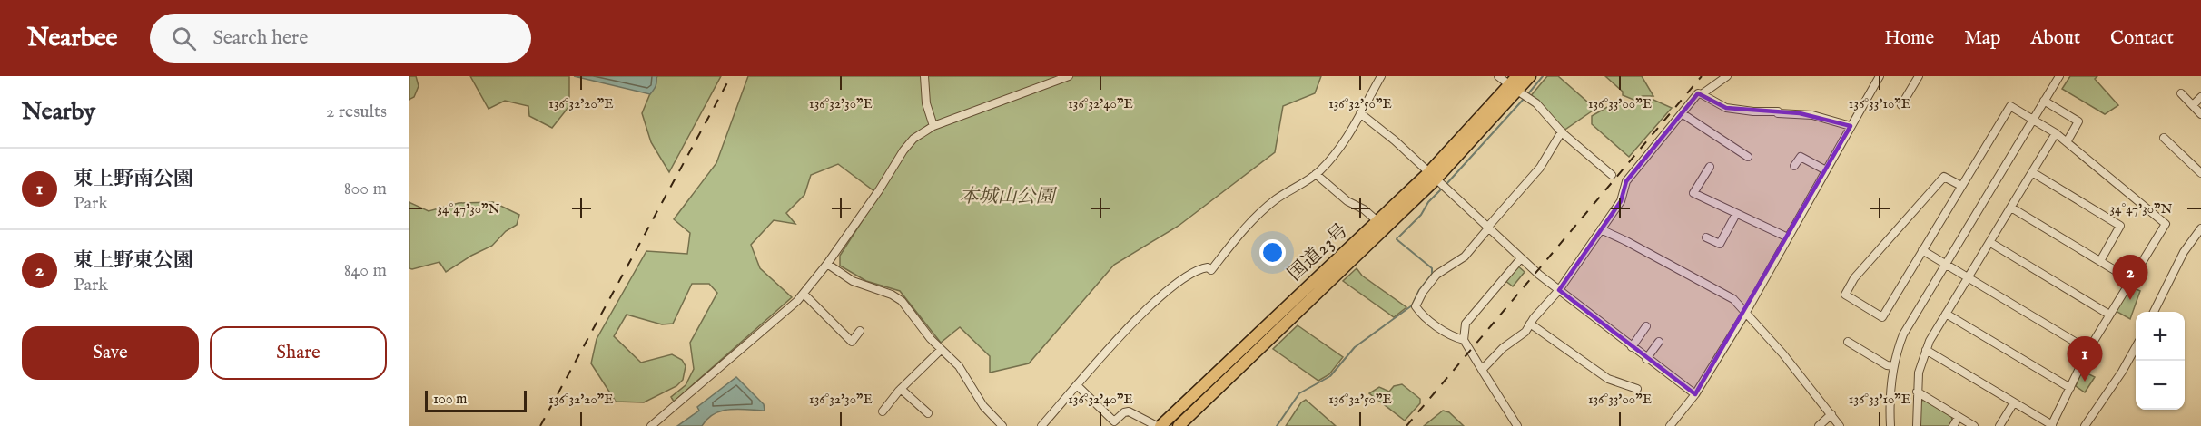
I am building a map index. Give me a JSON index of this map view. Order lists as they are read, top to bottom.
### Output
{
  "streets": {
    "highway": ["国道23号"]
  },
  "parks": ["本城山公園"],
  "scale_bar": "100 m",
  "page": {
    "header": "Nearbee",
    "search": "Search here",
    "nav": [
      "Home",
      "Map",
      "About",
      "Contact"
    ],
    "heading": ["Nearby", "2 results"],
    "list": [
      {
        "mark": "1",
        "name": "東上野南公園",
        "note": "Park",
        "value": "800 m"
      },
      {
        "mark": "2",
        "name": "東上野東公園",
        "note": "Park",
        "value": "840 m"
      }
    ],
    "pins": ["2", "1"],
    "buttons": ["Save", "Share"],
    "map_buttons": ["+", "−"],
    "scale": "100 m"
  },
  "coordinates": [
    "136°32'20\"E",
    "136°32'30\"E",
    "136°32'40\"E",
    "136°32'50\"E",
    "136°33'00\"E",
    "136°33'10\"E",
    "34°47'30\"N"
  ]
}
